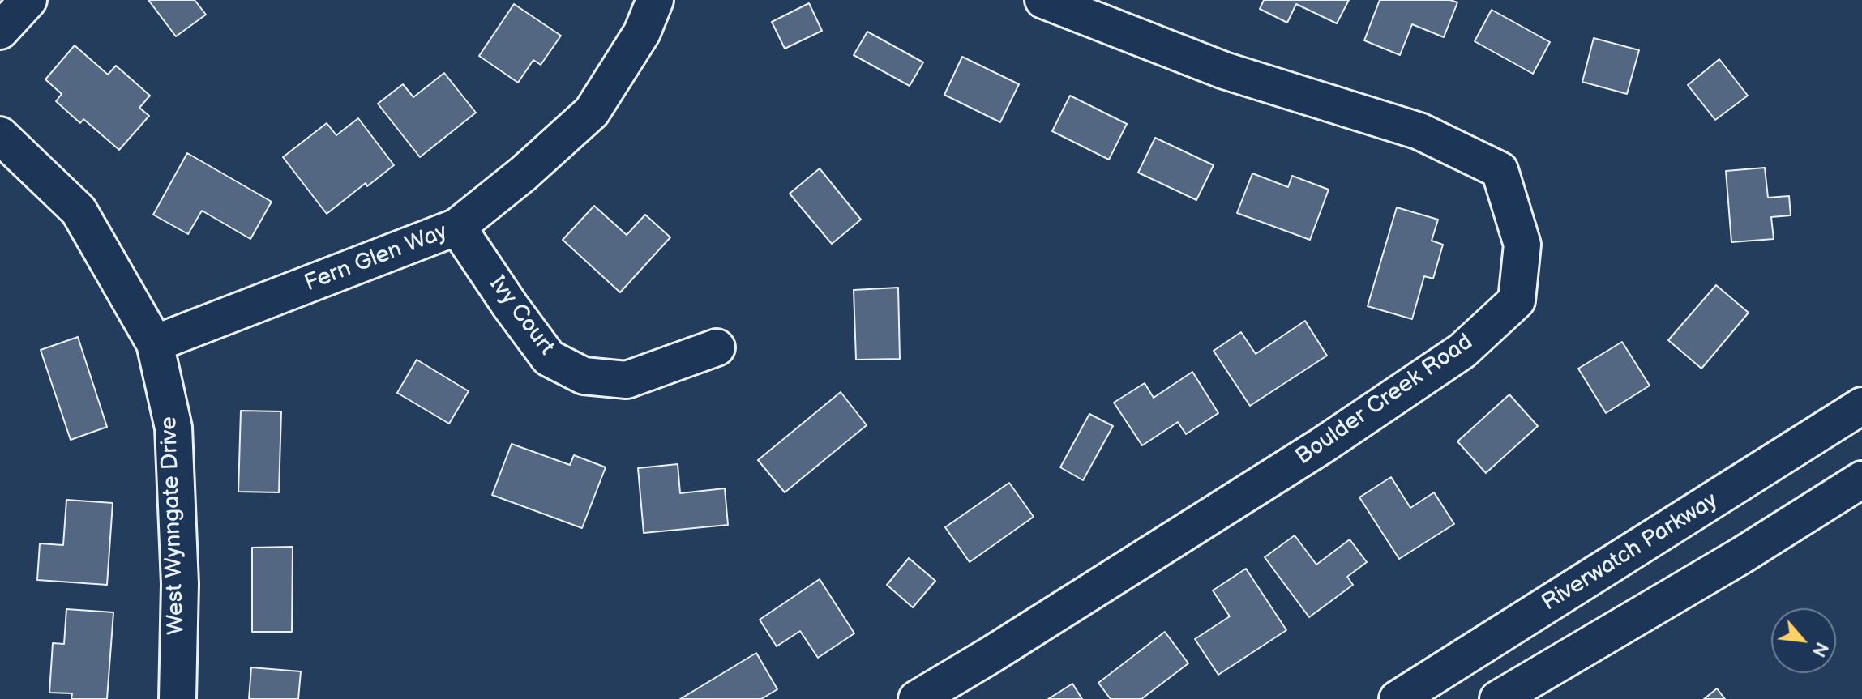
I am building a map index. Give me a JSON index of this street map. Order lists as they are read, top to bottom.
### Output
{
  "streets": {
    "street": [
      "Fern Glen Way",
      "Ivy Court",
      "Boulder Creek Road",
      "West Wynngate Drive",
      "Riverwatch Parkway"
    ]
  },
  "crossings": [
    ["Fern Glen Way", "Ivy Court"],
    ["Fern Glen Way", "West Wynngate Drive"]
  ],
  "north": "bottom right"
}
